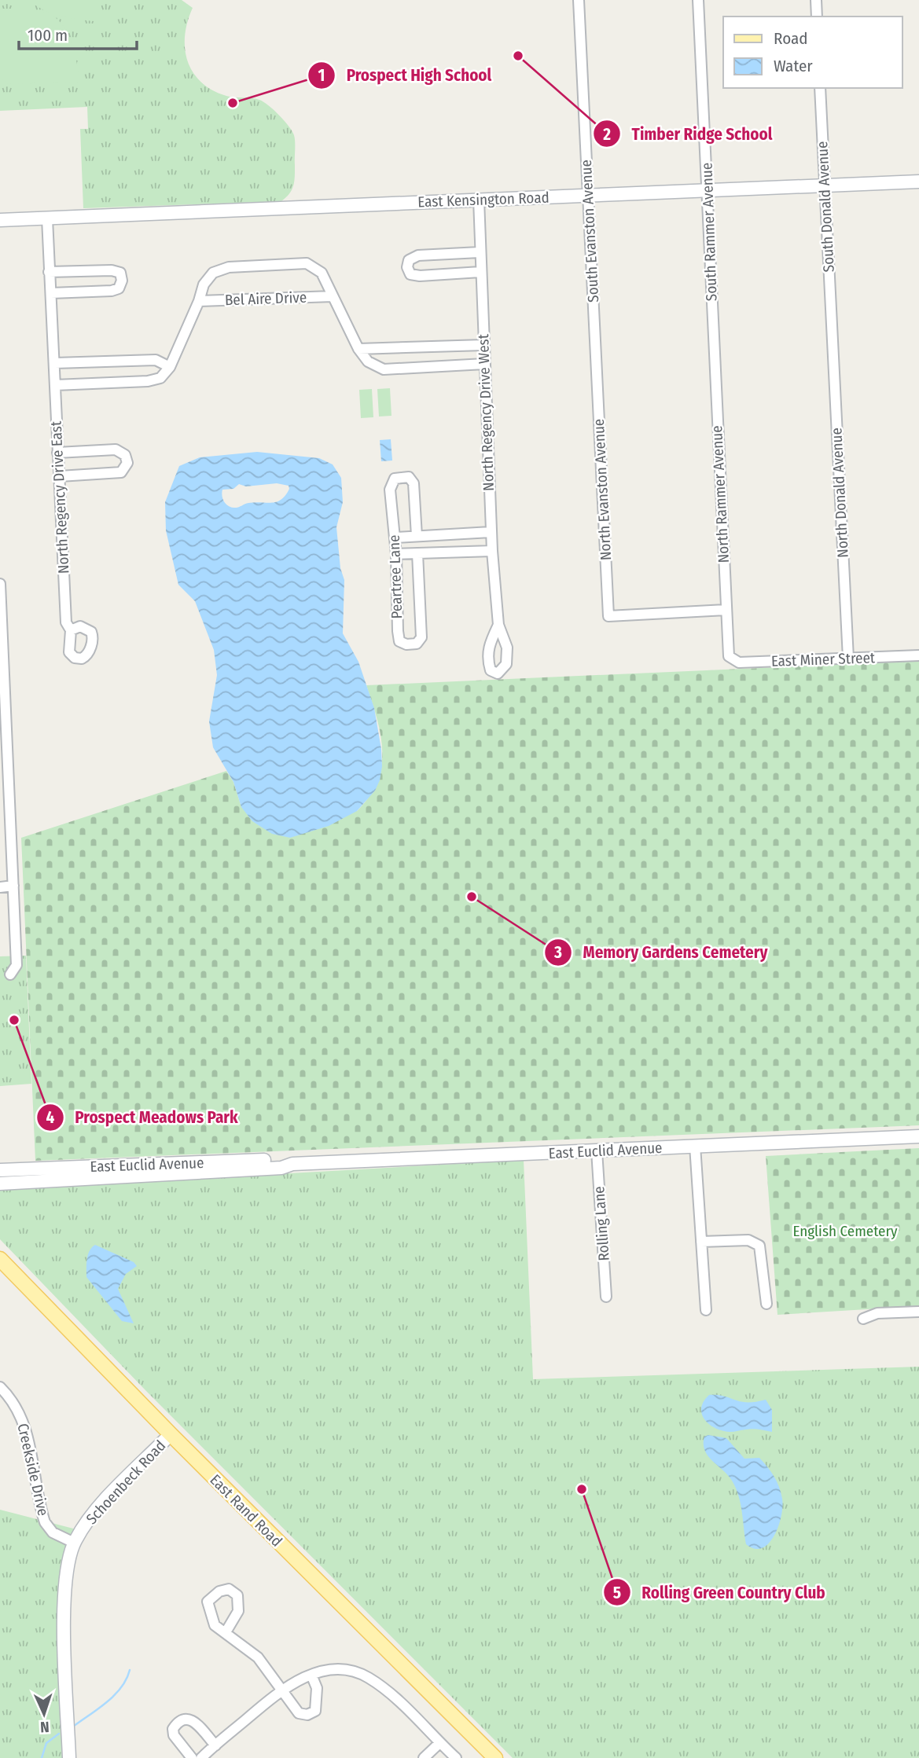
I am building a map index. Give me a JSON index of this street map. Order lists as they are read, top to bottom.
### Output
{
  "streets": {
    "main road": [
      "East Kensington Road",
      "East Euclid Avenue",
      "Schoenbeck Road",
      "East Rand Road"
    ],
    "street": [
      "South Donald Avenue",
      "South Evanston Avenue",
      "South Rammer Avenue",
      "Bel Aire Drive",
      "North Regency Drive West",
      "North Evanston Avenue",
      "North Donald Avenue",
      "North Rammer Avenue",
      "North Regency Drive East",
      "Peartree Lane",
      "East Miner Street",
      "Rolling Lane",
      "Creekside Drive"
    ]
  },
  "crossings": [
    ["East Kensington Road", "South Donald Avenue"],
    ["East Kensington Road", "South Evanston Avenue"],
    ["East Kensington Road", "South Rammer Avenue"],
    ["East Kensington Road", "North Regency Drive West"],
    ["East Kensington Road", "North Regency Drive East"],
    ["South Donald Avenue", "North Donald Avenue"],
    ["South Evanston Avenue", "North Evanston Avenue"],
    ["South Rammer Avenue", "North Rammer Avenue"],
    ["Bel Aire Drive", "North Regency Drive West"],
    ["North Evanston Avenue", "North Rammer Avenue"],
    ["North Donald Avenue", "East Miner Street"],
    ["North Rammer Avenue", "East Miner Street"],
    ["East Euclid Avenue", "Rolling Lane"],
    ["Creekside Drive", "Schoenbeck Road"],
    ["Schoenbeck Road", "East Rand Road"]
  ],
  "parks": ["English Cemetery"],
  "places": [
    "Timber Ridge School",
    "Prospect High School",
    "Memory Gardens Cemetery",
    "Prospect Meadows Park",
    "Rolling Green Country Club"
  ],
  "legend": ["Road", "Water"],
  "scale_bar": "100 m",
  "north": "bottom"
}
